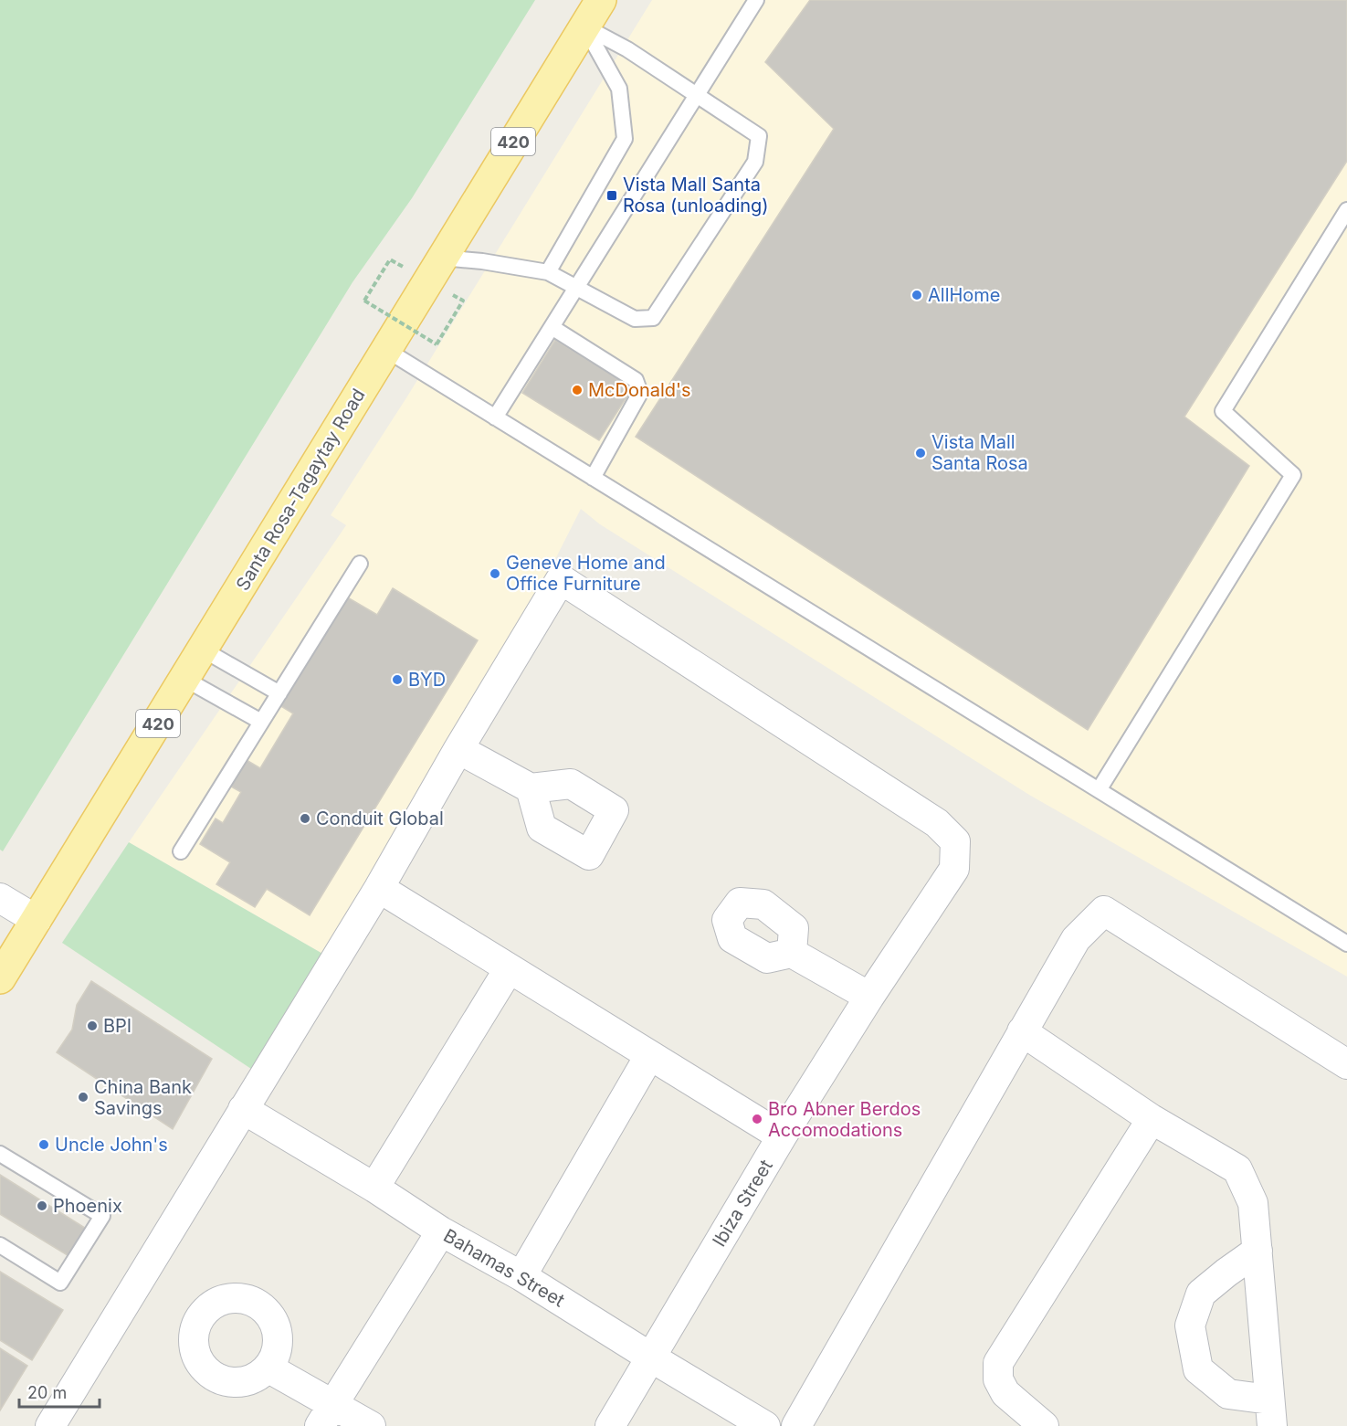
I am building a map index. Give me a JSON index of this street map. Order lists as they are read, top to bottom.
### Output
{
  "streets": {
    "main road": ["420", "Santa Rosa-Tagaytay Road"],
    "street": ["Ibiza Street", "Bahamas Street"]
  },
  "crossings": [
    ["Ibiza Street", "Bahamas Street"]
  ],
  "places": {
    "transit": ["Vista Mall Santa Rosa (unloading)"],
    "other": [
      "AllHome",
      "McDonald's",
      "Vista Mall Santa Rosa",
      "Geneve Home and Office Furniture",
      "BYD",
      "Conduit Global",
      "BPI",
      "China Bank Savings",
      "Bro Abner Berdos Accomodations",
      "Uncle John's",
      "Phoenix"
    ]
  },
  "scale_bar": "20 m"
}
